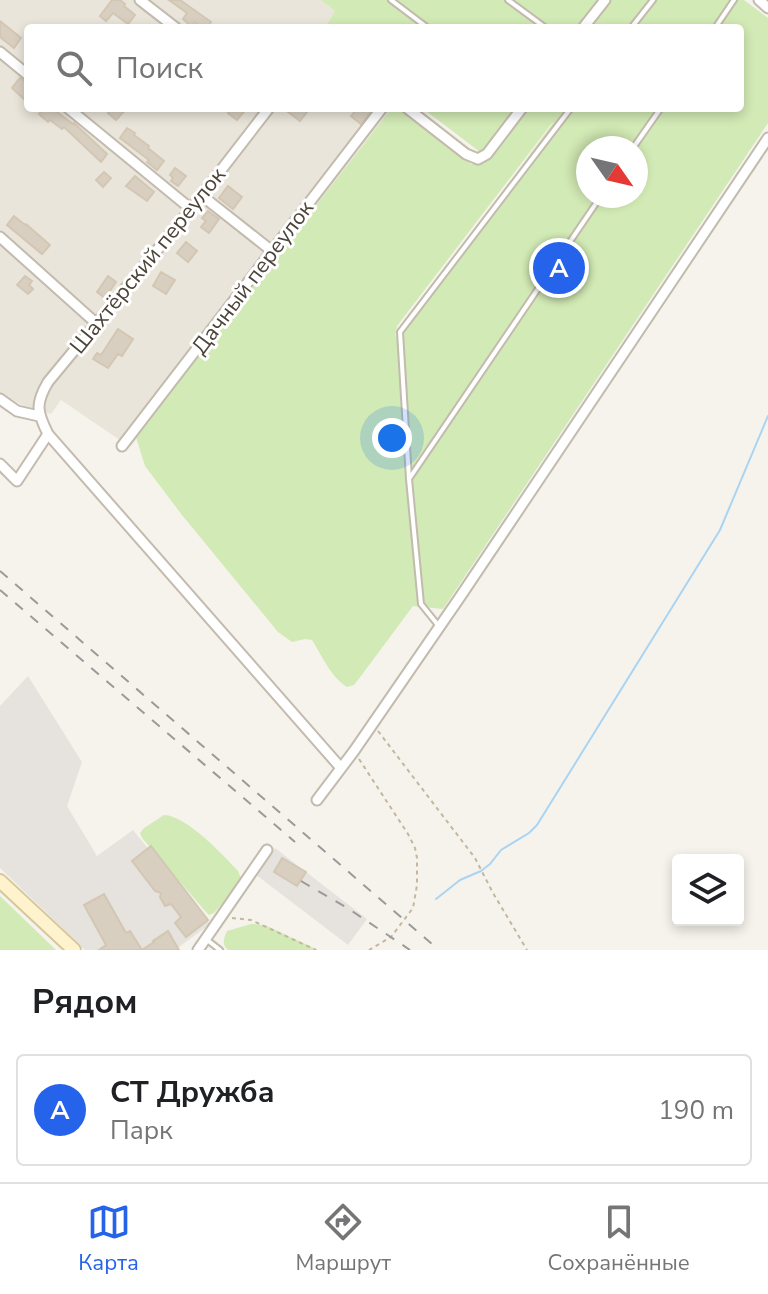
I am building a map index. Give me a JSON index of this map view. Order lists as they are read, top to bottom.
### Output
{
  "streets": {
    "street": ["Шахтёрский переулок", "Дачный переулок"]
  },
  "north": "bottom right",
  "page": {
    "search": "Поиск",
    "pins": "A",
    "heading": "Рядом",
    "list": [
      {
        "mark": "A",
        "name": "СТ Дружба",
        "note": "Парк",
        "value": "190 m"
      }
    ],
    "nav": ["Карта", "Маршрут", "Сохранённые"]
  }
}
